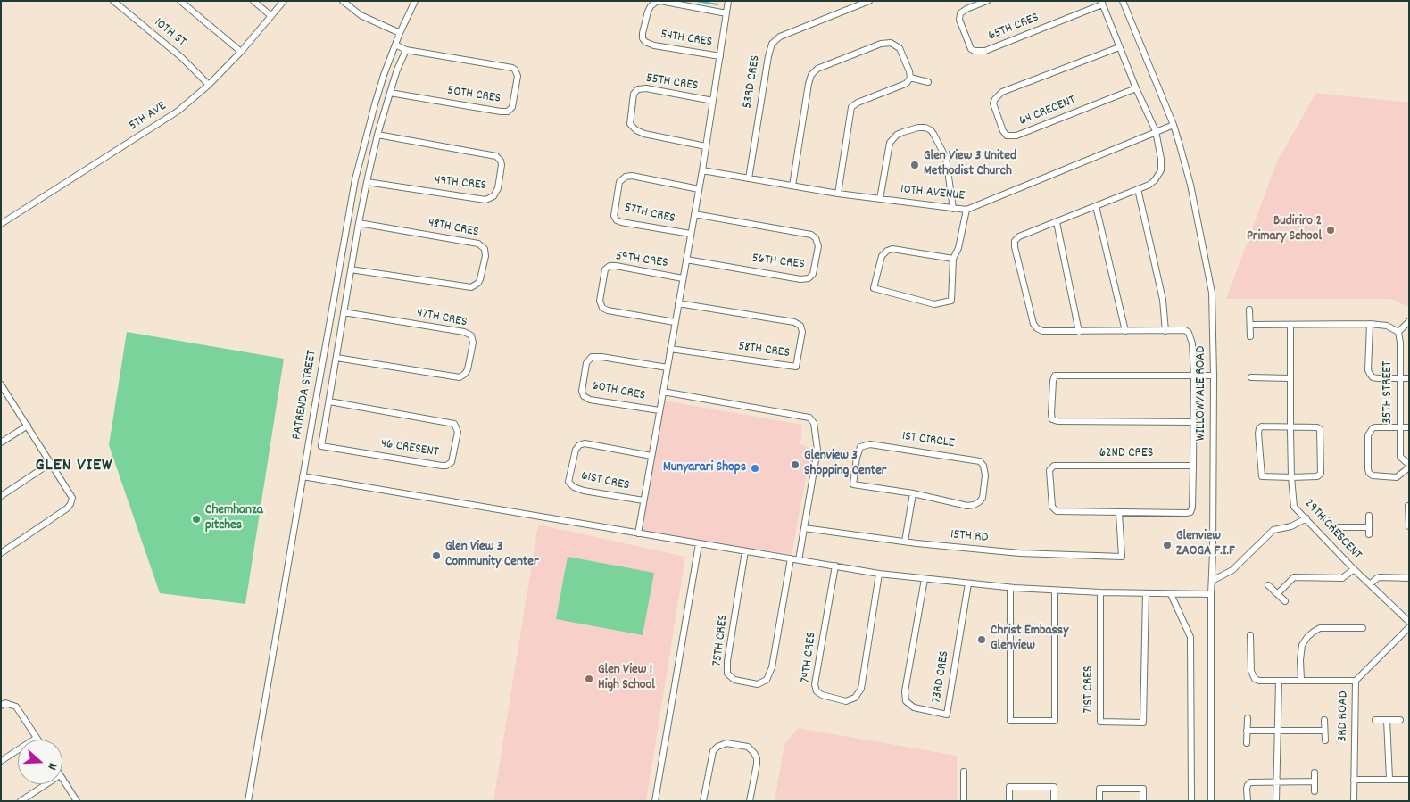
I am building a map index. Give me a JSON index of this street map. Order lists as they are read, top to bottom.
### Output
{
  "streets": {
    "street": [
      "65TH CRES",
      "10TH ST",
      "54TH CRES",
      "53RD CRES",
      "55TH CRES",
      "50TH CRES",
      "64 CRECENT",
      "5TH AVE",
      "49TH CRES",
      "10TH AVENUE",
      "57TH CRES",
      "48TH CRES",
      "59TH CRES",
      "56TH CRES",
      "47TH CRES",
      "58TH CRES",
      "60TH CRES",
      "35TH STREET",
      "WILLOWVALE ROAD",
      "PATRENDA STREET",
      "1ST CIRCLE",
      "46 CRESENT",
      "62ND CRES",
      "61ST CRES",
      "29TH CRESCENT",
      "15TH RD",
      "75TH CRES",
      "74TH CRES",
      "73RD CRES",
      "71ST CRES",
      "3RD ROAD"
    ]
  },
  "crossings": [
    ["10TH ST", "5TH AVE"],
    ["53RD CRES", "10TH AVENUE"],
    ["10TH AVENUE", "WILLOWVALE ROAD"],
    ["62ND CRES", "15TH RD"]
  ],
  "districts": ["GLEN VIEW"],
  "places": [
    "Glen View 3 United Methodist Church",
    "Budiriro 2 Primary School",
    "Glenview 3 Shopping Center",
    "Munyarari Shops",
    "Chemhanza pitches",
    "Glenview ZAOGA F.I.F",
    "Glen View 3 Community Center",
    "Christ Embassy Glenview",
    "Glen View 1 High School"
  ],
  "north": "right"
}
